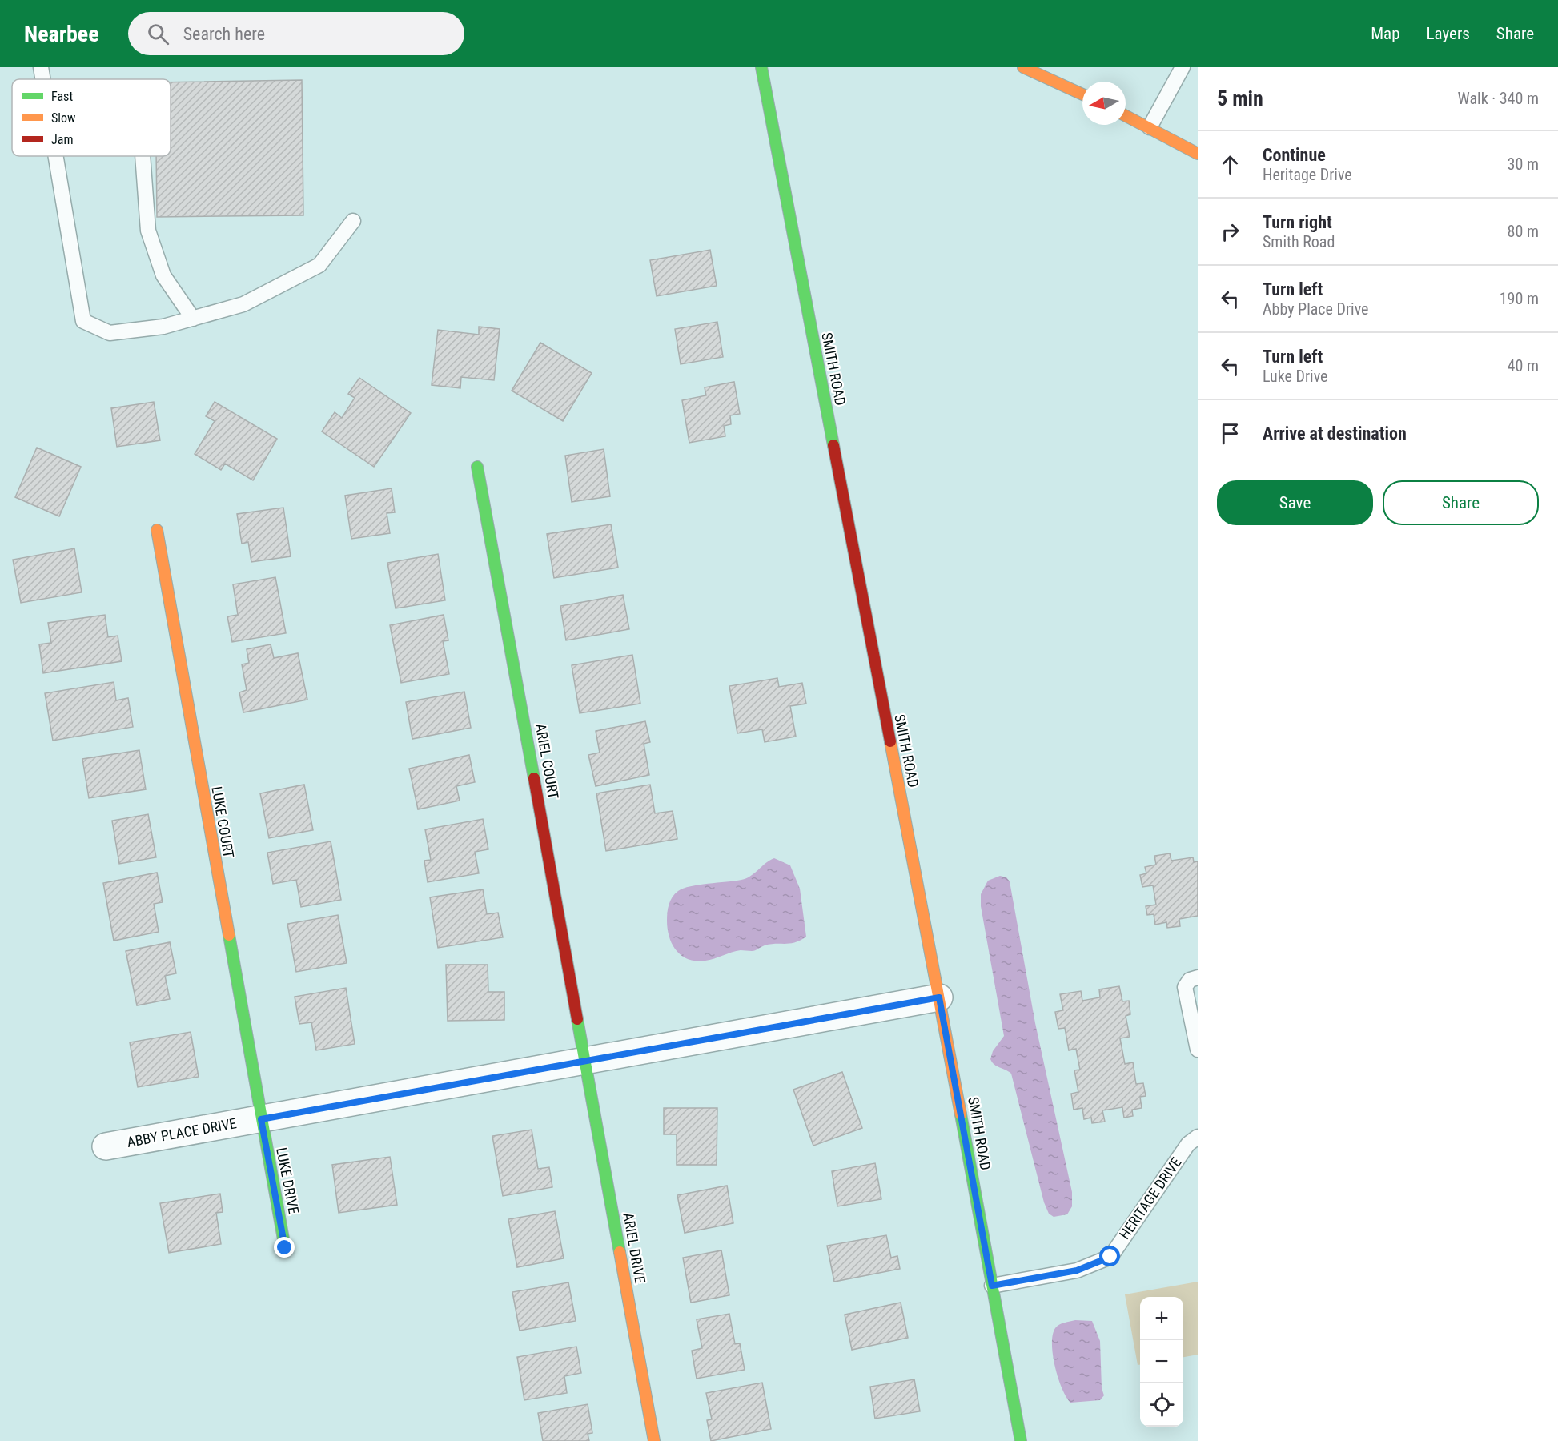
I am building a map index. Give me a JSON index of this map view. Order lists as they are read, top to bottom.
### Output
{
  "streets": {
    "street": [
      "SMITH ROAD",
      "ARIEL COURT",
      "LUKE COURT",
      "ABBY PLACE DRIVE",
      "LUKE DRIVE",
      "ARIEL DRIVE"
    ],
    "lane": ["HERITAGE DRIVE"]
  },
  "crossings": [
    ["SMITH ROAD", "ABBY PLACE DRIVE"],
    ["SMITH ROAD", "HERITAGE DRIVE"],
    ["ARIEL COURT", "ABBY PLACE DRIVE"],
    ["ARIEL COURT", "ARIEL DRIVE"],
    ["LUKE COURT", "ABBY PLACE DRIVE"],
    ["LUKE COURT", "LUKE DRIVE"],
    ["ABBY PLACE DRIVE", "LUKE DRIVE"],
    ["ABBY PLACE DRIVE", "ARIEL DRIVE"]
  ],
  "legend": ["Fast", "Slow", "Jam"],
  "north": "left",
  "page": {
    "header": "Nearbee",
    "search": "Search here",
    "nav": ["Map", "Layers", "Share"],
    "heading": ["5 min", "Walk · 340 m"],
    "list": [
      ["Continue", "Heritage Drive", "30 m"],
      ["Turn right", "Smith Road", "80 m"],
      ["Turn left", "Abby Place Drive", "190 m"],
      ["Turn left", "Luke Drive", "40 m"],
      "Arrive at destination"
    ],
    "buttons": ["Save", "Share"],
    "map_buttons": ["+", "−"]
  }
}
